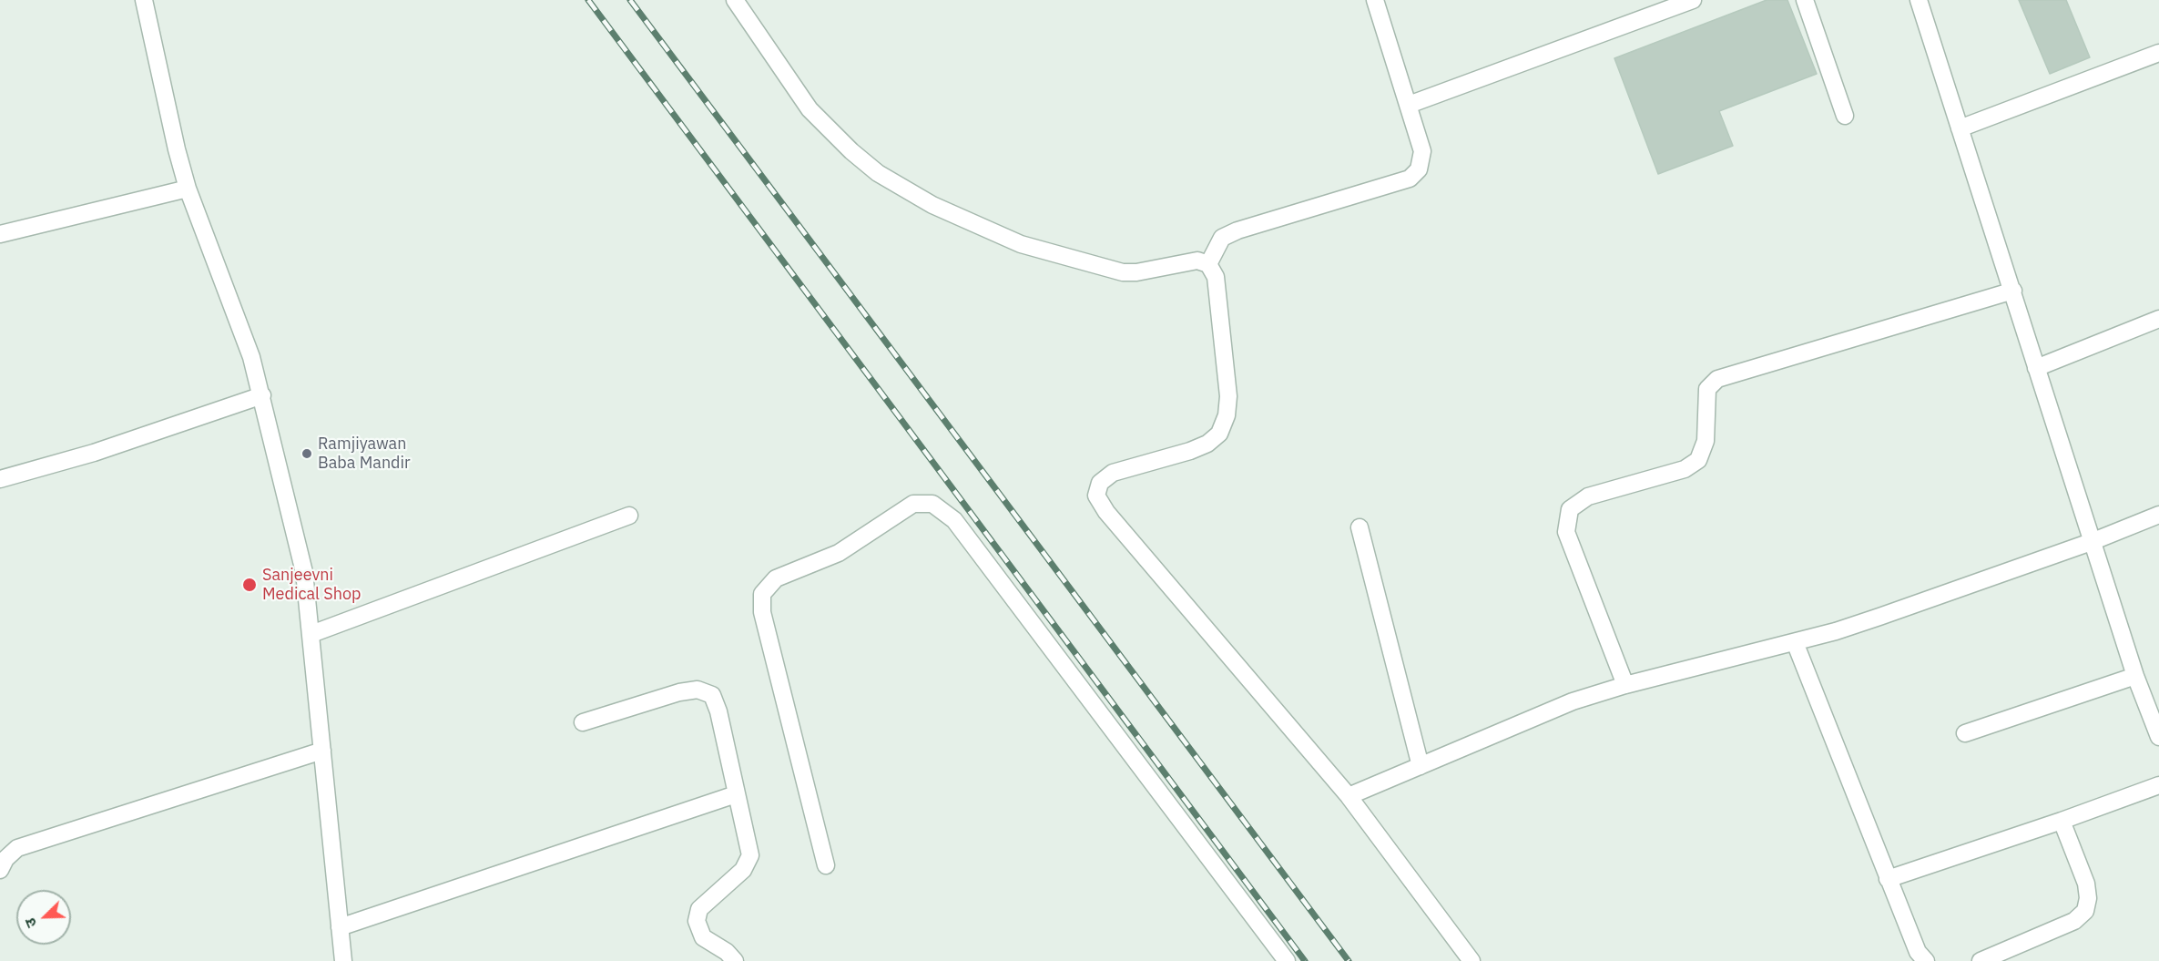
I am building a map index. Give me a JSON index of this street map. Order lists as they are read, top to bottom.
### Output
{
  "places": ["Ramjiyawan Baba Mandir", "Sanjeevni Medical Shop"],
  "north": "bottom left"
}
